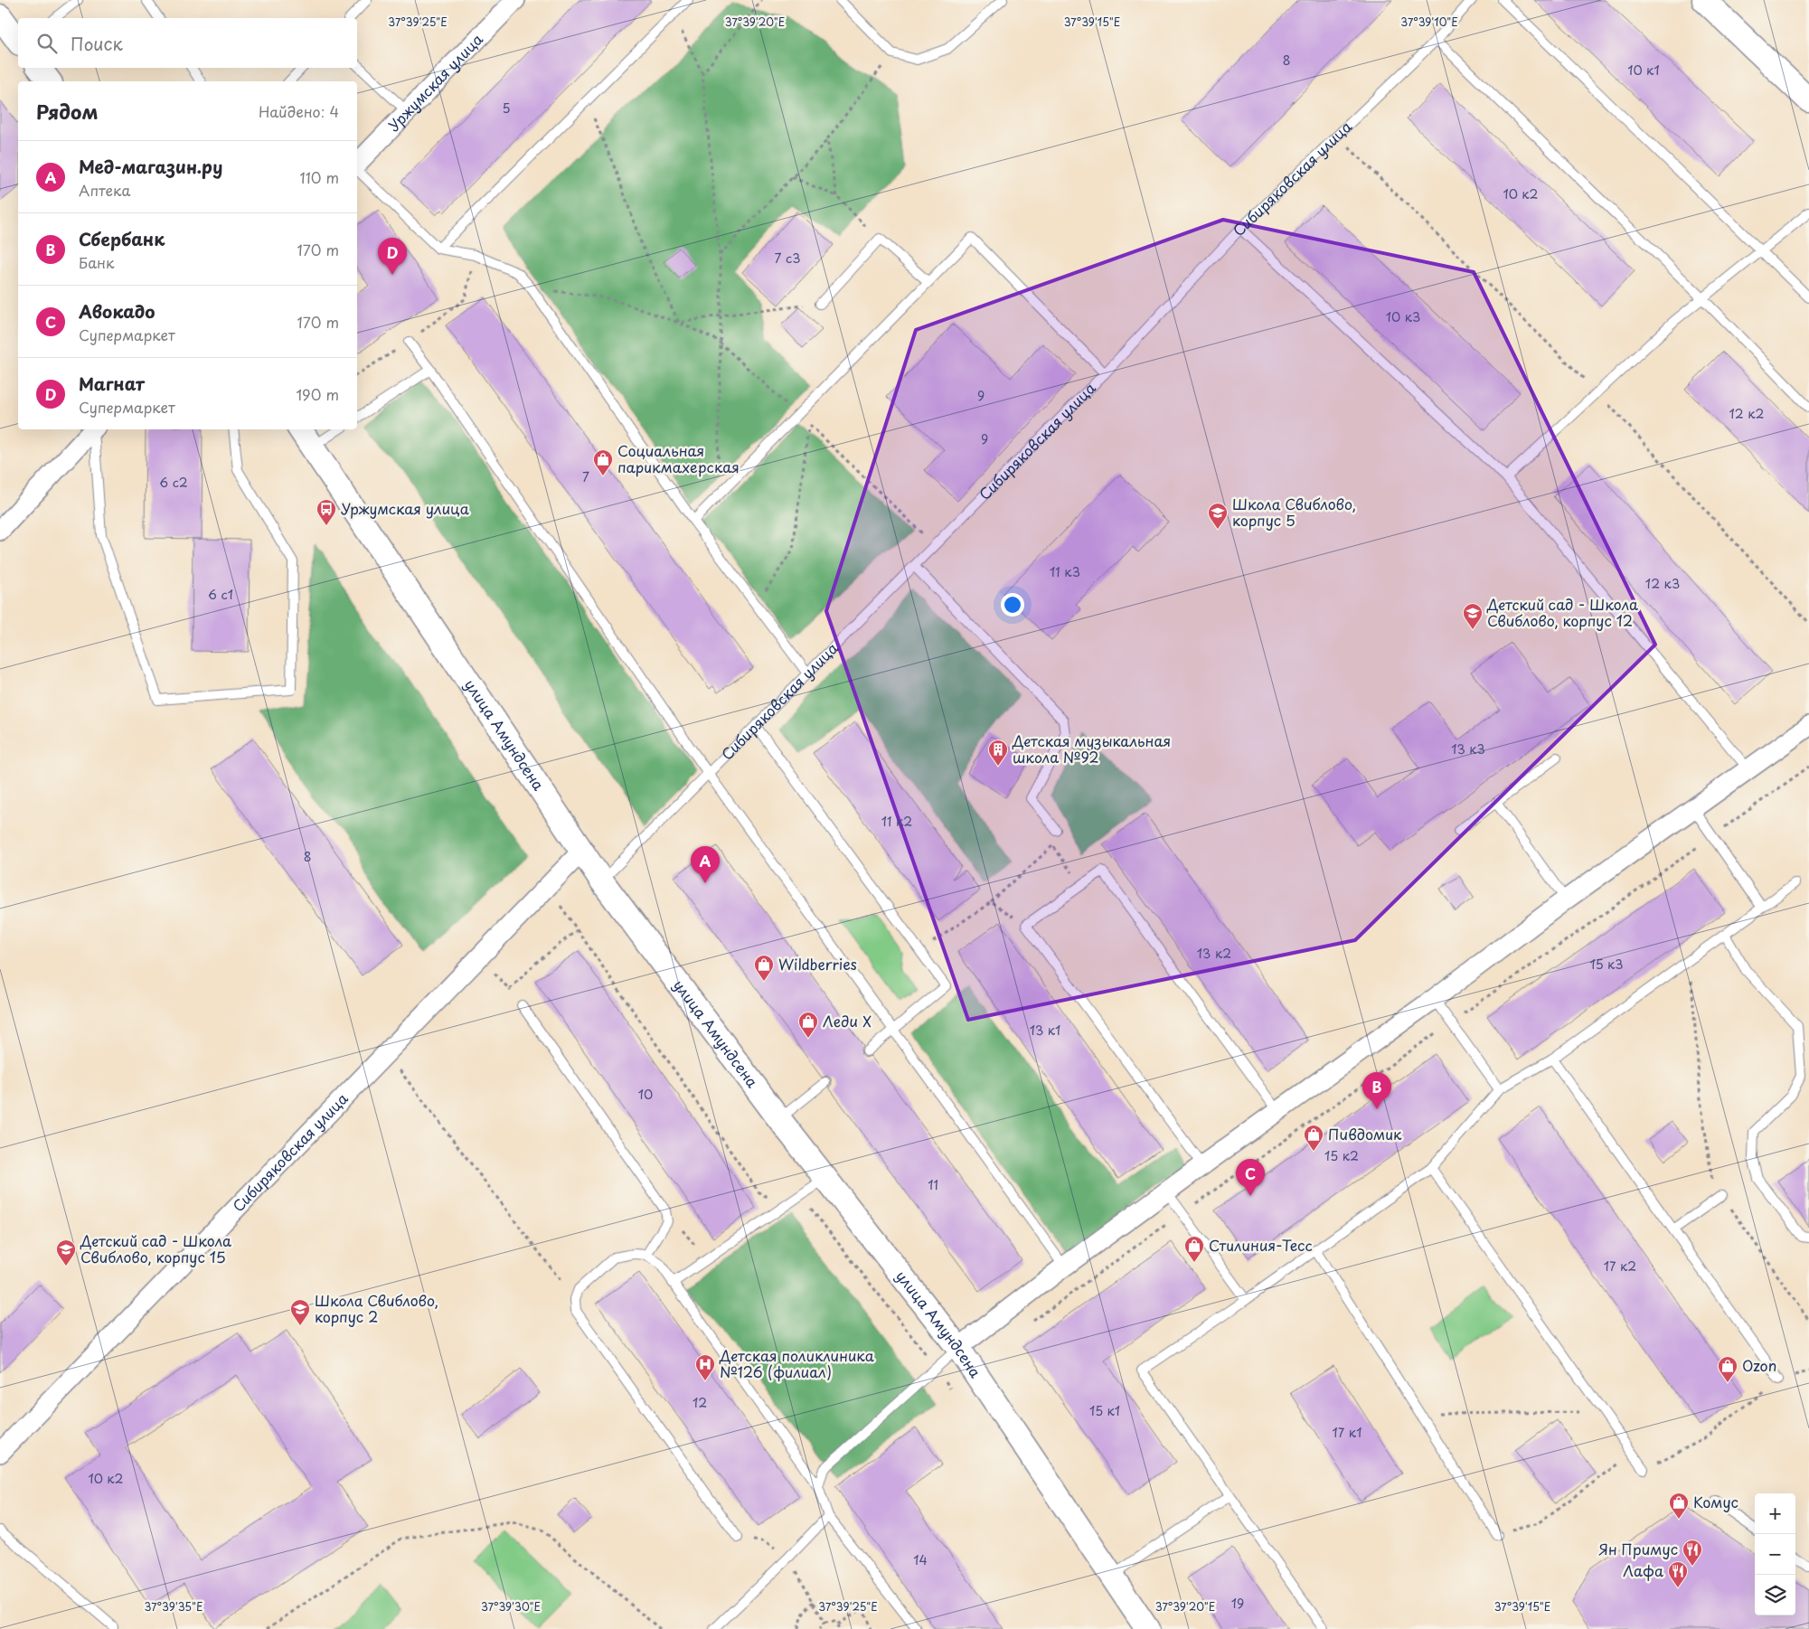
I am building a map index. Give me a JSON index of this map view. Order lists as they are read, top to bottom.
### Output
{
  "streets": {
    "street": ["Уржумская улица", "Сибиряковская улица", "улица Амундсена"]
  },
  "crossings": [
    ["Сибиряковская улица", "улица Амундсена"]
  ],
  "places": {
    "shop": [
      "Социальная парикмахерская",
      "Wildberries",
      "Леди Х",
      "Пивдомик",
      "Стилиния-Тесс",
      "Ozon",
      "Комус"
    ],
    "bus stop": ["Уржумская улица"],
    "school or university": [
      "Школа Свиблово, корпус 5",
      "Детский сад - Школа Свиблово, корпус 12",
      "Детский сад - Школа Свиблово, корпус 15",
      "Школа Свиблово, корпус 2"
    ],
    "building": ["Детская музыкальная школа №92"],
    "hospital": ["Детская поликлиника №126 (филиал)"],
    "restaurant": ["Ян Примус", "Лафа"]
  },
  "house_numbers": [
    "8",
    "10 к1",
    "5",
    "10 к2",
    "7 с3",
    "10 к3",
    "9",
    "12 к2",
    "9",
    "7",
    "6 с2",
    "11 к3",
    "12 к3",
    "6 с1",
    "13 к3",
    "11 к2",
    "8",
    "13 к2",
    "15 к3",
    "13 к1",
    "10",
    "15 к2",
    "11",
    "17 к2",
    "12",
    "15 к1",
    "17 к1",
    "10 к2",
    "14",
    "19"
  ],
  "page": {
    "search": "Поиск",
    "heading": ["Рядом", "Найдено: 4"],
    "list": [
      {
        "mark": "A",
        "name": "Мед-магазин.ру",
        "note": "Аптека",
        "value": "110 m"
      },
      {
        "mark": "B",
        "name": "Сбербанк",
        "note": "Банк",
        "value": "170 m"
      },
      {
        "mark": "C",
        "name": "Авокадо",
        "note": "Супермаркет",
        "value": "170 m"
      },
      {
        "mark": "D",
        "name": "Магнат",
        "note": "Супермаркет",
        "value": "190 m"
      }
    ],
    "pins": [
      "D",
      "A",
      "B",
      "C"
    ],
    "map_buttons": ["+", "−"]
  },
  "coordinates": [
    "37°39'25\"E",
    "37°39'20\"E",
    "37°39'15\"E",
    "37°39'10\"E",
    "37°39'35\"E",
    "37°39'30\"E"
  ]
}
